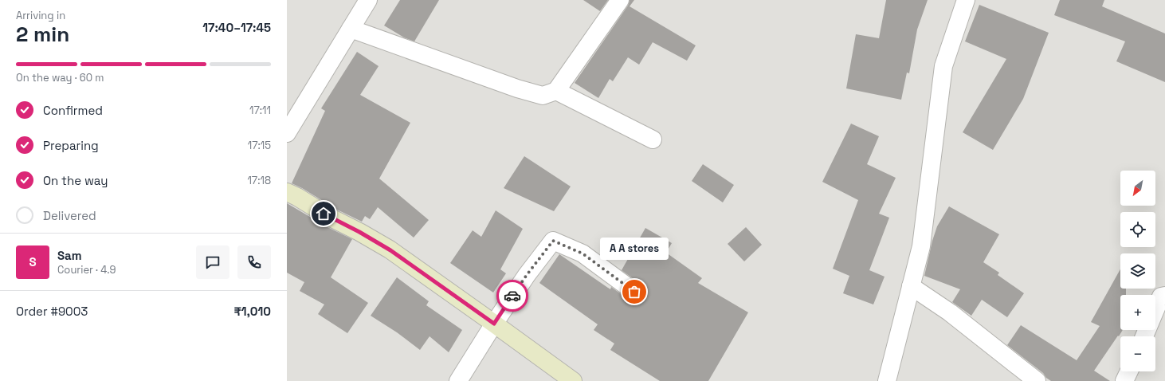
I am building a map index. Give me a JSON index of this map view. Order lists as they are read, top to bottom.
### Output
{
  "places": ["A A stores"],
  "north": "bottom left",
  "page": {
    "heading": ["2 min", "Arriving in", "17:40–17:45"],
    "panel": [
      "Sam",
      "Courier · 4.9",
      "Order #9003",
      "₹1,010"
    ],
    "bar": "On the way · 60 m",
    "list": [
      ["Confirmed", "17:11"],
      ["Preparing", "17:15"],
      ["On the way", "17:18"],
      "Delivered"
    ],
    "map_buttons": ["+", "−"],
    "bubble": "A A stores",
    "round": "S"
  }
}
